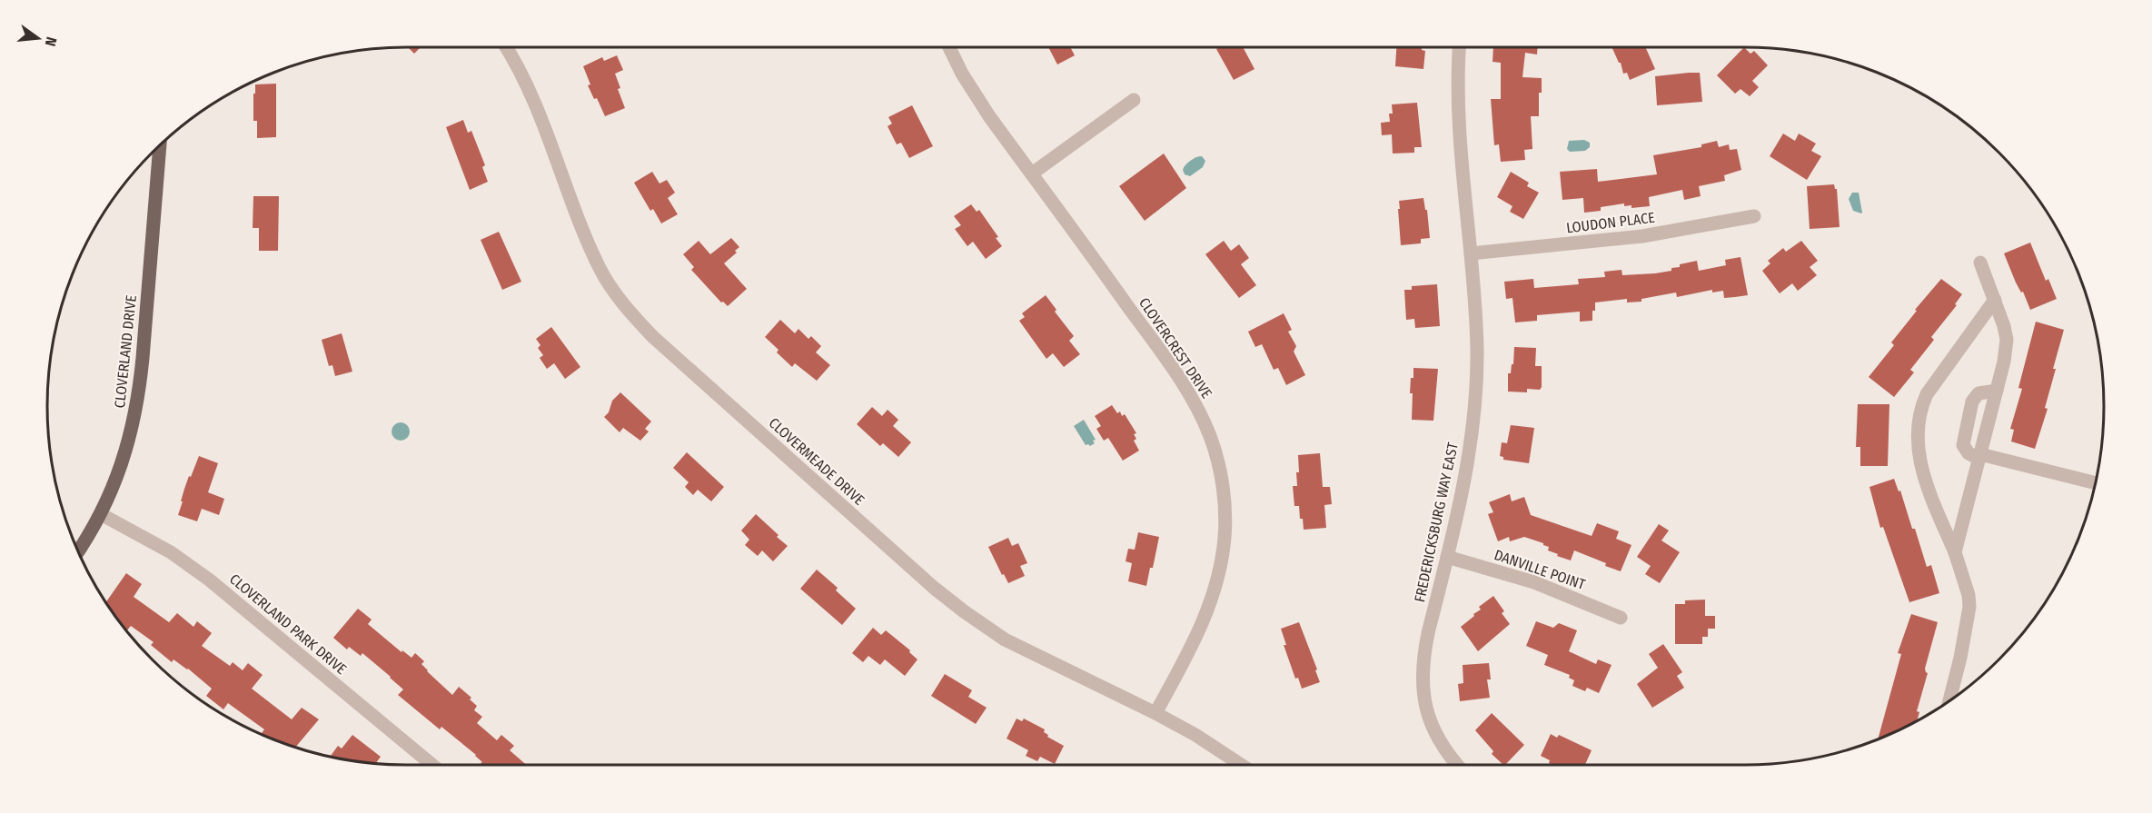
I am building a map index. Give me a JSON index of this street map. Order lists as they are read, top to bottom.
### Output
{
  "streets": {
    "main road": ["CLOVERLAND DRIVE"],
    "street": [
      "LOUDON PLACE",
      "CLOVERCREST DRIVE",
      "CLOVERMEADE DRIVE",
      "FREDERICKSBURG WAY EAST",
      "DANVILLE POINT",
      "CLOVERLAND PARK DRIVE"
    ]
  },
  "crossings": [
    ["LOUDON PLACE", "FREDERICKSBURG WAY EAST"],
    ["CLOVERCREST DRIVE", "CLOVERMEADE DRIVE"],
    ["CLOVERLAND DRIVE", "CLOVERLAND PARK DRIVE"],
    ["FREDERICKSBURG WAY EAST", "DANVILLE POINT"]
  ],
  "north": "right"
}
